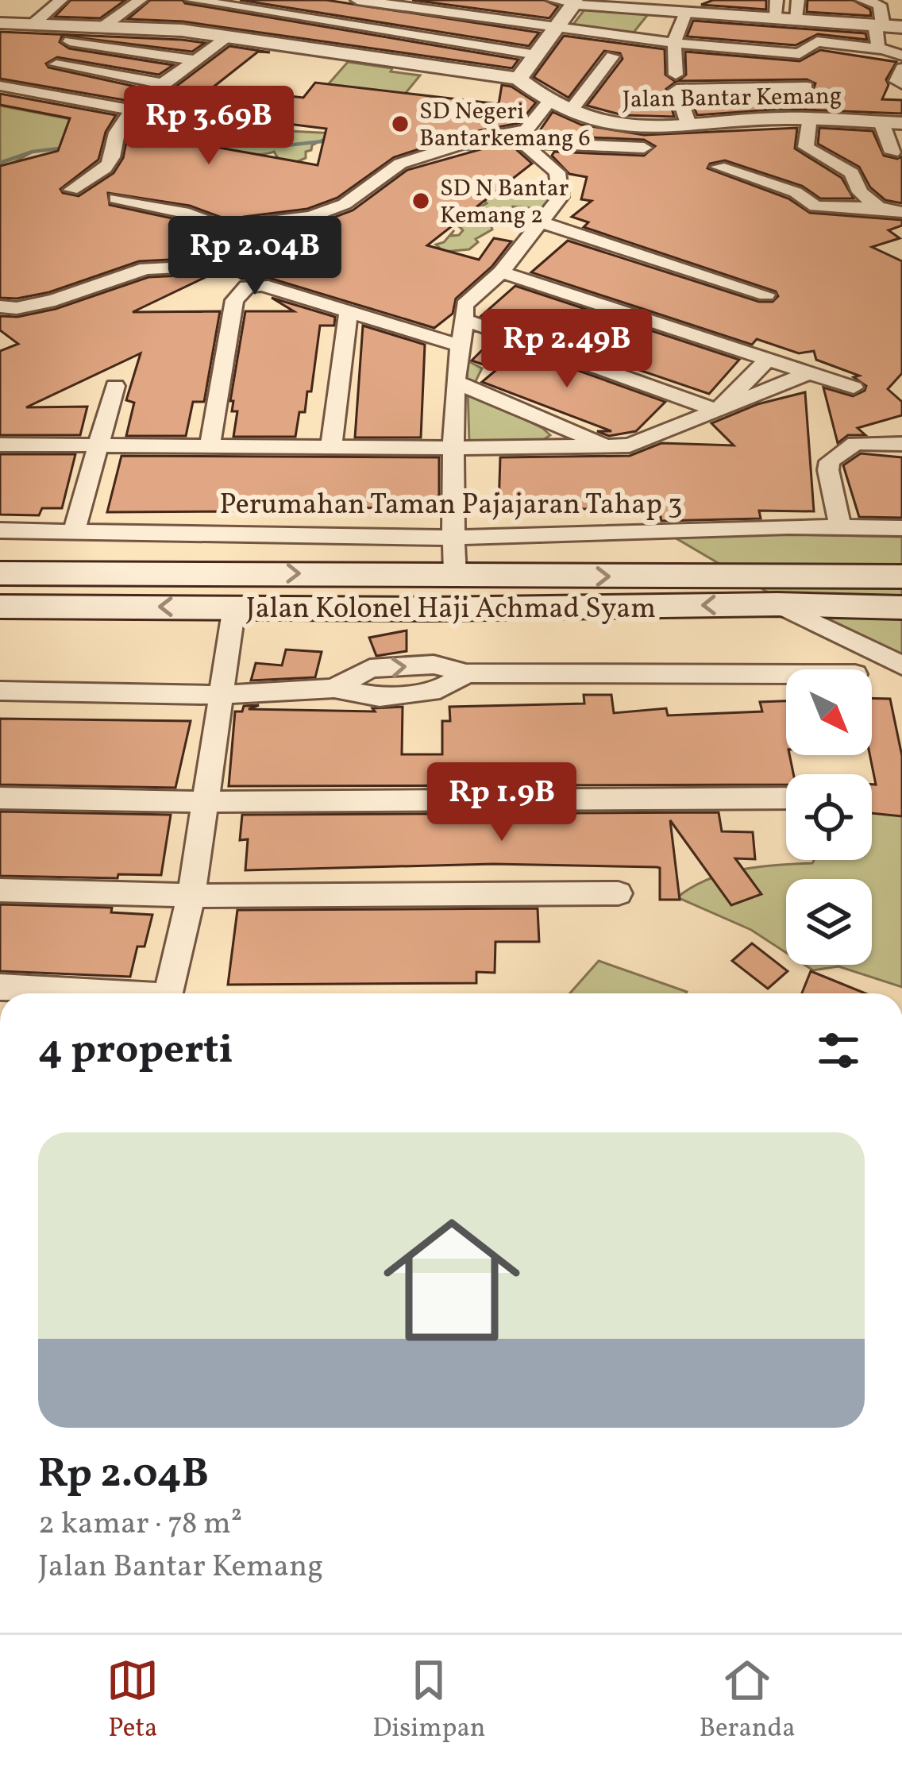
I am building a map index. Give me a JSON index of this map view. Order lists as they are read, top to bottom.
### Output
{
  "streets": {
    "main road": ["Jalan Kolonel Haji Achmad Syam"],
    "street": ["Jalan Bantar Kemang", "Perumahan Taman Pajajaran Tahap 3"]
  },
  "places": ["SD Negeri Bantarkemang 6", "SD N Bantar Kemang 2"],
  "north": "bottom right",
  "page": {
    "price": [
      "Rp 3.69B",
      "Rp 2.04B",
      "Rp 2.49B",
      "Rp 1.9B"
    ],
    "heading": "4 properti",
    "list": [
      {
        "name": "Rp 2.04B",
        "note": "2 kamar · 78 m² · Jalan Bantar Kemang"
      }
    ],
    "tabs": ["Peta", "Disimpan", "Beranda"]
  }
}
